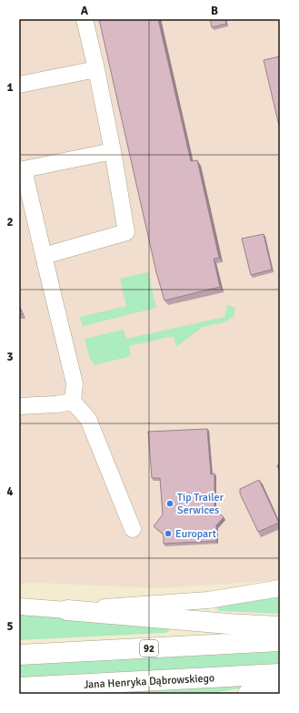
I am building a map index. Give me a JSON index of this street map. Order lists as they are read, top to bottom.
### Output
{
  "streets": {
    "main road": ["92", "Jana Henryka Dąbrowskiego"]
  },
  "places": ["Tip Trailer Serwices", "Europart"],
  "grid": {
    "columns": ["A", "B"],
    "rows": [
      "1",
      "2",
      "3",
      "4",
      "5"
    ]
  }
}
